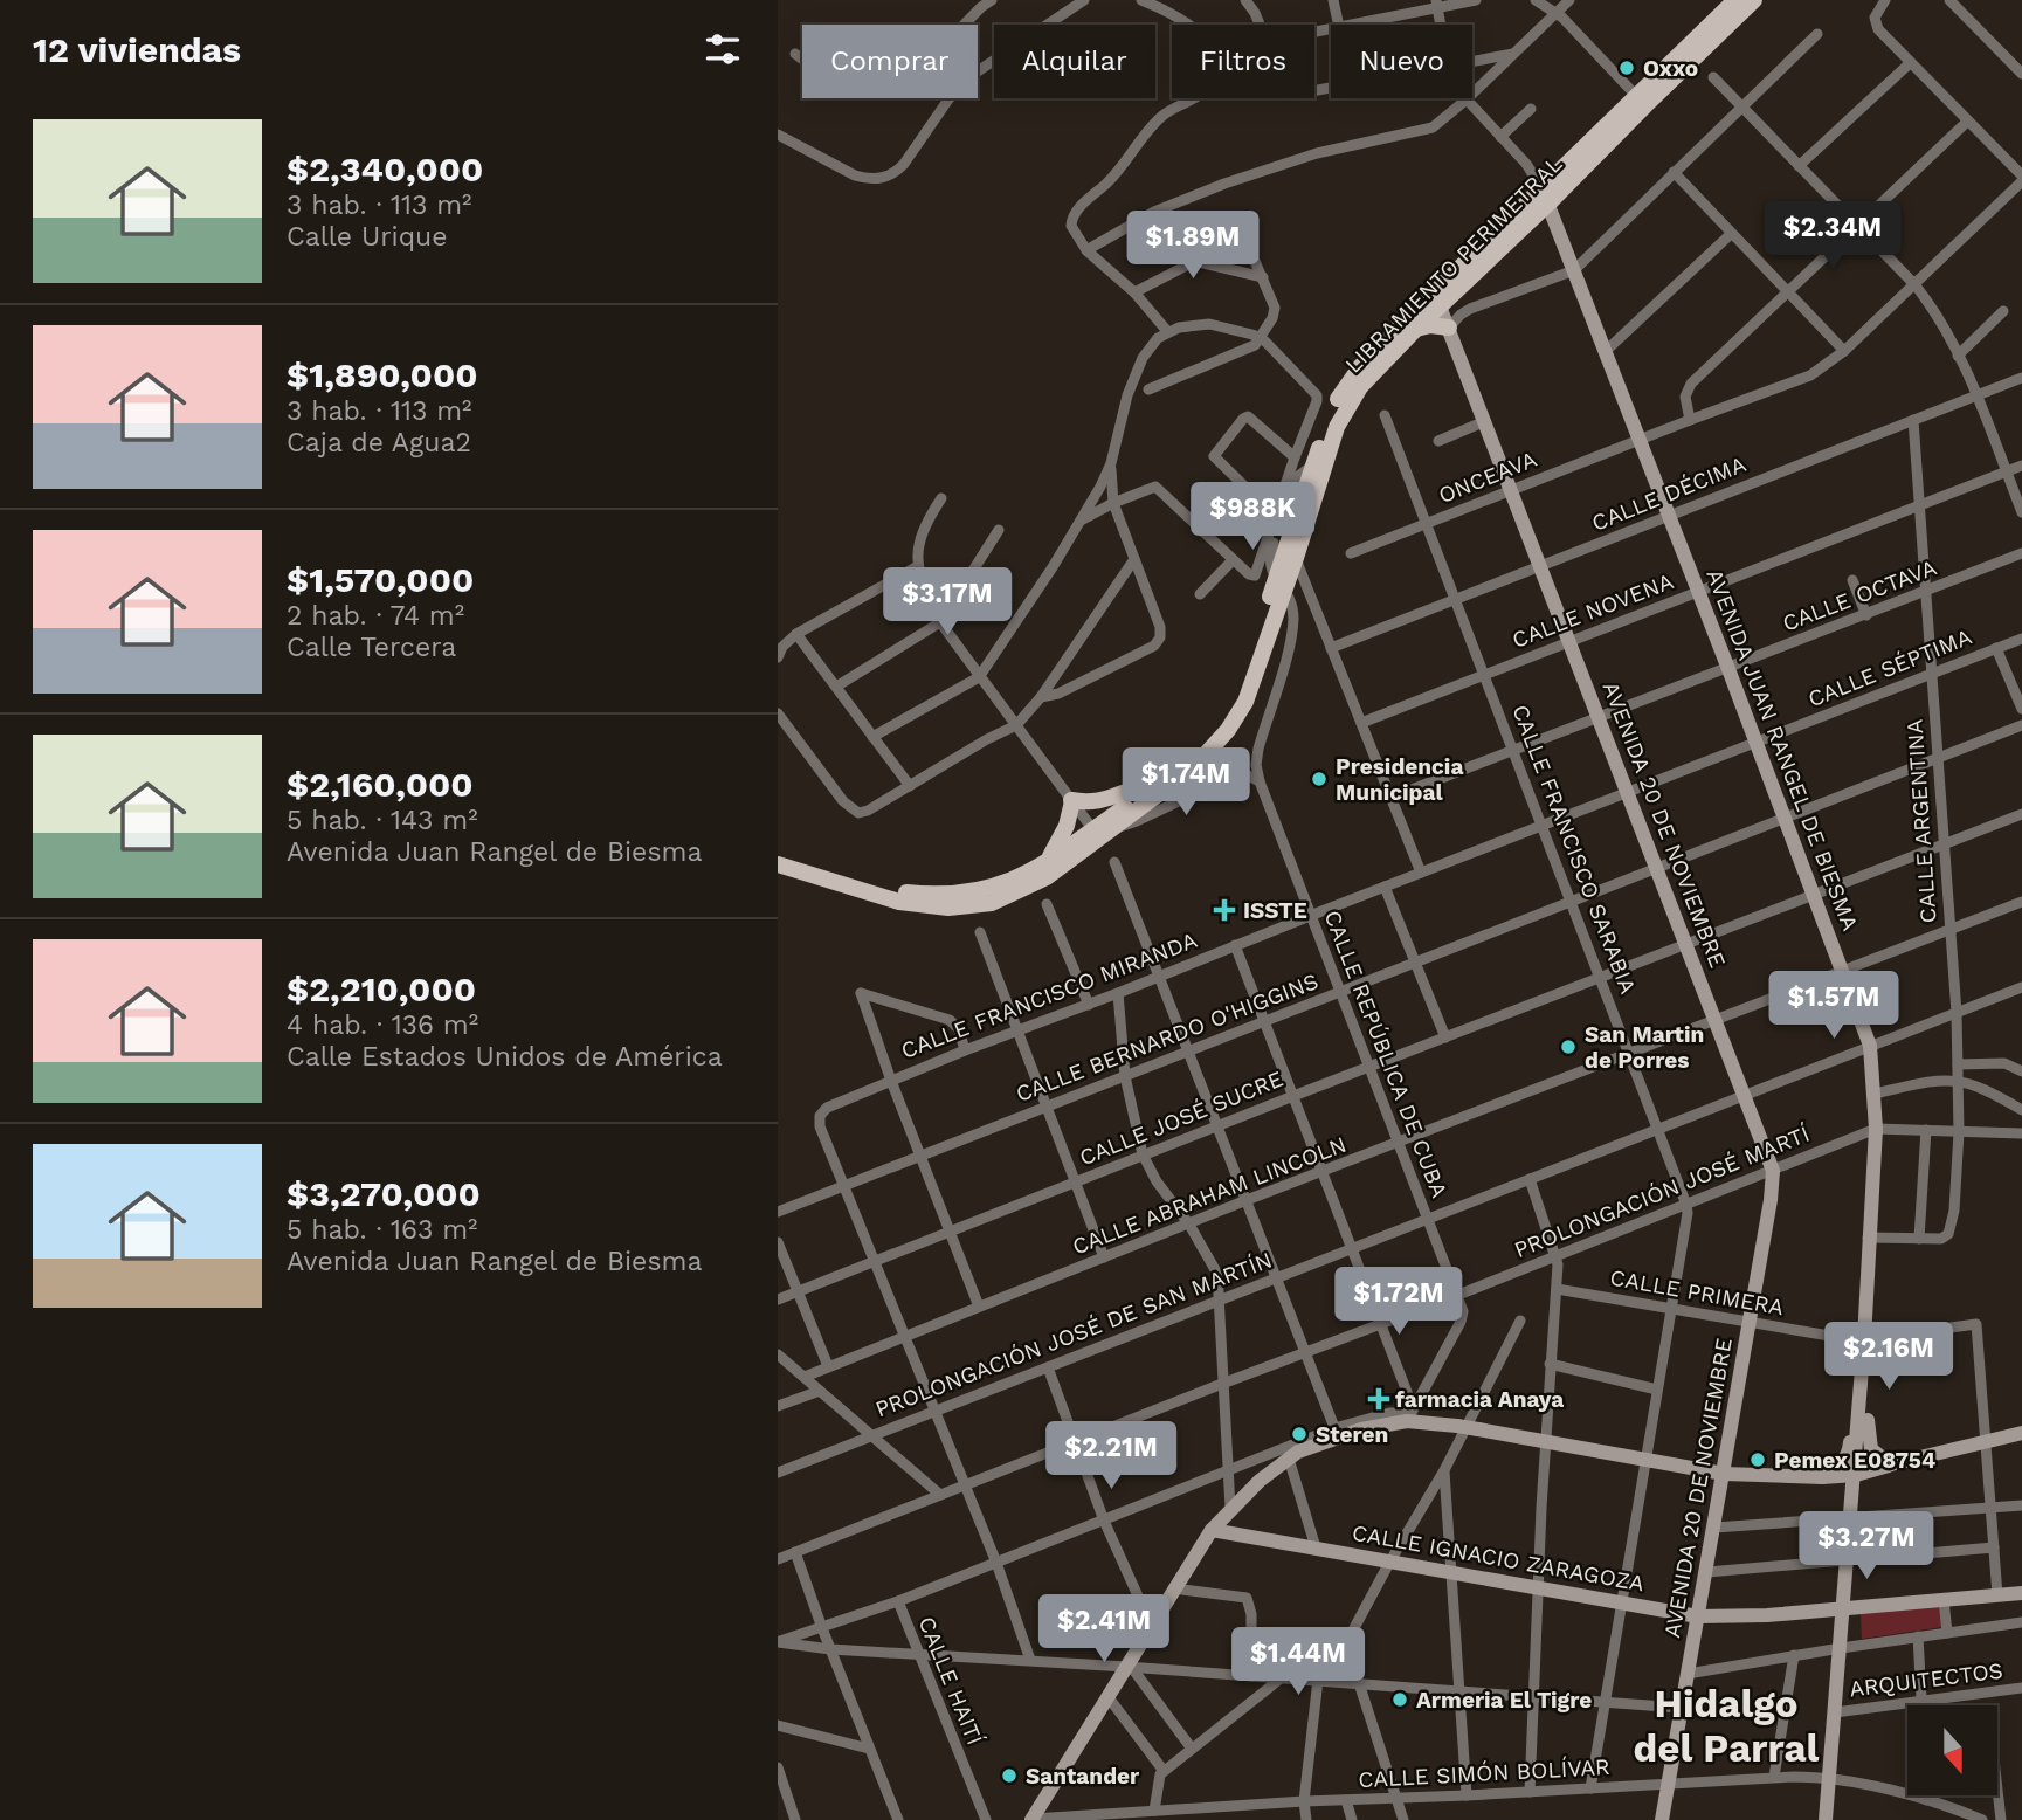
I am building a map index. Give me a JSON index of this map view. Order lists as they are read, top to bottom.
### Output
{
  "streets": {
    "main road": ["LIBRAMIENTO PERIMETRAL"],
    "street": [
      "ONCEAVA",
      "CALLE DÉCIMA",
      "CALLE OCTAVA",
      "CALLE NOVENA",
      "CALLE SÉPTIMA",
      "AVENIDA JUAN RANGEL DE BIESMA",
      "CALLE ARGENTINA",
      "AVENIDA 20 DE NOVIEMBRE",
      "CALLE FRANCISCO SARABIA",
      "CALLE FRANCISCO MIRANDA",
      "CALLE BERNARDO O'HIGGINS",
      "CALLE REPÚBLICA DE CUBA",
      "CALLE JOSÉ SUCRE",
      "PROLONGACIÓN JOSÉ MARTÍ",
      "CALLE ABRAHAM LINCOLN",
      "CALLE PRIMERA",
      "PROLONGACIÓN JOSÉ DE SAN MARTÍN",
      "CALLE IGNACIO ZARAGOZA",
      "ARQUITECTOS",
      "CALLE HAITÍ",
      "CALLE SIMÓN BOLÍVAR"
    ]
  },
  "crossings": [
    ["LIBRAMIENTO PERIMETRAL", "AVENIDA JUAN RANGEL DE BIESMA"],
    ["LIBRAMIENTO PERIMETRAL", "AVENIDA 20 DE NOVIEMBRE"],
    ["LIBRAMIENTO PERIMETRAL", "CALLE REPÚBLICA DE CUBA"],
    ["ONCEAVA", "AVENIDA JUAN RANGEL DE BIESMA"],
    ["ONCEAVA", "AVENIDA 20 DE NOVIEMBRE"],
    ["ONCEAVA", "CALLE FRANCISCO SARABIA"],
    ["CALLE DÉCIMA", "AVENIDA JUAN RANGEL DE BIESMA"],
    ["CALLE DÉCIMA", "CALLE ARGENTINA"],
    ["CALLE DÉCIMA", "AVENIDA 20 DE NOVIEMBRE"],
    ["CALLE DÉCIMA", "CALLE FRANCISCO SARABIA"],
    ["CALLE OCTAVA", "AVENIDA JUAN RANGEL DE BIESMA"],
    ["CALLE OCTAVA", "CALLE ARGENTINA"],
    ["CALLE OCTAVA", "AVENIDA 20 DE NOVIEMBRE"],
    ["CALLE OCTAVA", "CALLE FRANCISCO SARABIA"],
    ["CALLE NOVENA", "AVENIDA JUAN RANGEL DE BIESMA"],
    ["CALLE NOVENA", "CALLE ARGENTINA"],
    ["CALLE NOVENA", "AVENIDA 20 DE NOVIEMBRE"],
    ["CALLE NOVENA", "CALLE FRANCISCO SARABIA"],
    ["CALLE SÉPTIMA", "AVENIDA JUAN RANGEL DE BIESMA"],
    ["CALLE SÉPTIMA", "CALLE ARGENTINA"],
    ["CALLE SÉPTIMA", "AVENIDA 20 DE NOVIEMBRE"],
    ["CALLE SÉPTIMA", "CALLE FRANCISCO SARABIA"],
    ["CALLE SÉPTIMA", "CALLE FRANCISCO MIRANDA"],
    ["AVENIDA JUAN RANGEL DE BIESMA", "CALLE ARGENTINA"],
    ["AVENIDA JUAN RANGEL DE BIESMA", "CALLE BERNARDO O'HIGGINS"],
    ["AVENIDA JUAN RANGEL DE BIESMA", "CALLE JOSÉ SUCRE"],
    ["AVENIDA JUAN RANGEL DE BIESMA", "PROLONGACIÓN JOSÉ MARTÍ"],
    ["AVENIDA JUAN RANGEL DE BIESMA", "CALLE ABRAHAM LINCOLN"],
    ["AVENIDA JUAN RANGEL DE BIESMA", "CALLE PRIMERA"],
    ["AVENIDA JUAN RANGEL DE BIESMA", "PROLONGACIÓN JOSÉ DE SAN MARTÍN"],
    ["AVENIDA JUAN RANGEL DE BIESMA", "CALLE IGNACIO ZARAGOZA"],
    ["AVENIDA JUAN RANGEL DE BIESMA", "ARQUITECTOS"],
    ["AVENIDA JUAN RANGEL DE BIESMA", "CALLE SIMÓN BOLÍVAR"],
    ["CALLE ARGENTINA", "CALLE BERNARDO O'HIGGINS"],
    ["CALLE ARGENTINA", "CALLE JOSÉ SUCRE"],
    ["CALLE ARGENTINA", "PROLONGACIÓN JOSÉ MARTÍ"],
    ["CALLE ARGENTINA", "CALLE ABRAHAM LINCOLN"],
    ["CALLE ARGENTINA", "PROLONGACIÓN JOSÉ DE SAN MARTÍN"],
    ["AVENIDA 20 DE NOVIEMBRE", "CALLE BERNARDO O'HIGGINS"],
    ["AVENIDA 20 DE NOVIEMBRE", "CALLE JOSÉ SUCRE"],
    ["AVENIDA 20 DE NOVIEMBRE", "PROLONGACIÓN JOSÉ MARTÍ"],
    ["AVENIDA 20 DE NOVIEMBRE", "CALLE ABRAHAM LINCOLN"],
    ["AVENIDA 20 DE NOVIEMBRE", "CALLE PRIMERA"],
    ["AVENIDA 20 DE NOVIEMBRE", "PROLONGACIÓN JOSÉ DE SAN MARTÍN"],
    ["AVENIDA 20 DE NOVIEMBRE", "CALLE IGNACIO ZARAGOZA"],
    ["AVENIDA 20 DE NOVIEMBRE", "CALLE SIMÓN BOLÍVAR"],
    ["CALLE FRANCISCO SARABIA", "CALLE FRANCISCO MIRANDA"],
    ["CALLE FRANCISCO SARABIA", "CALLE BERNARDO O'HIGGINS"],
    ["CALLE FRANCISCO SARABIA", "CALLE JOSÉ SUCRE"],
    ["CALLE FRANCISCO SARABIA", "PROLONGACIÓN JOSÉ MARTÍ"],
    ["CALLE FRANCISCO SARABIA", "CALLE ABRAHAM LINCOLN"],
    ["CALLE FRANCISCO SARABIA", "CALLE PRIMERA"],
    ["CALLE FRANCISCO SARABIA", "PROLONGACIÓN JOSÉ DE SAN MARTÍN"],
    ["CALLE FRANCISCO SARABIA", "CALLE IGNACIO ZARAGOZA"],
    ["CALLE FRANCISCO SARABIA", "CALLE SIMÓN BOLÍVAR"],
    ["CALLE FRANCISCO MIRANDA", "CALLE BERNARDO O'HIGGINS"],
    ["CALLE FRANCISCO MIRANDA", "CALLE REPÚBLICA DE CUBA"],
    ["CALLE BERNARDO O'HIGGINS", "CALLE REPÚBLICA DE CUBA"],
    ["CALLE REPÚBLICA DE CUBA", "CALLE JOSÉ SUCRE"],
    ["CALLE REPÚBLICA DE CUBA", "PROLONGACIÓN JOSÉ MARTÍ"],
    ["CALLE REPÚBLICA DE CUBA", "CALLE ABRAHAM LINCOLN"],
    ["CALLE REPÚBLICA DE CUBA", "PROLONGACIÓN JOSÉ DE SAN MARTÍN"]
  ],
  "districts": ["Hidalgo del Parral"],
  "places": {
    "other": [
      "Oxxo",
      "Presidencia Municipal",
      "San Martin de Porres",
      "Steren",
      "Pemex E08754",
      "Armeria El Tigre",
      "Santander"
    ],
    "health": ["ISSTE", "farmacia Anaya"]
  },
  "north": "bottom",
  "page": {
    "heading": "12 viviendas",
    "chip": [
      "Comprar",
      "Alquilar",
      "Filtros",
      "Nuevo"
    ],
    "list": [
      {
        "name": "$2,340,000",
        "note": "3 hab. · 113 m² · Calle Urique"
      },
      {
        "name": "$1,890,000",
        "note": "3 hab. · 113 m² · Caja de Agua2"
      },
      {
        "name": "$1,570,000",
        "note": "2 hab. · 74 m² · Calle Tercera"
      },
      {
        "name": "$2,160,000",
        "note": "5 hab. · 143 m² · Avenida Juan Rangel de Biesma"
      },
      {
        "name": "$2,210,000",
        "note": "4 hab. · 136 m² · Calle Estados Unidos de América"
      },
      {
        "name": "$3,270,000",
        "note": "5 hab. · 163 m² · Avenida Juan Rangel de Biesma"
      }
    ],
    "price": [
      "$2.34M",
      "$1.89M",
      "$988K",
      "$3.17M",
      "$1.74M",
      "$1.57M",
      "$1.72M",
      "$2.16M",
      "$2.21M",
      "$3.27M",
      "$2.41M",
      "$1.44M"
    ]
  }
}
